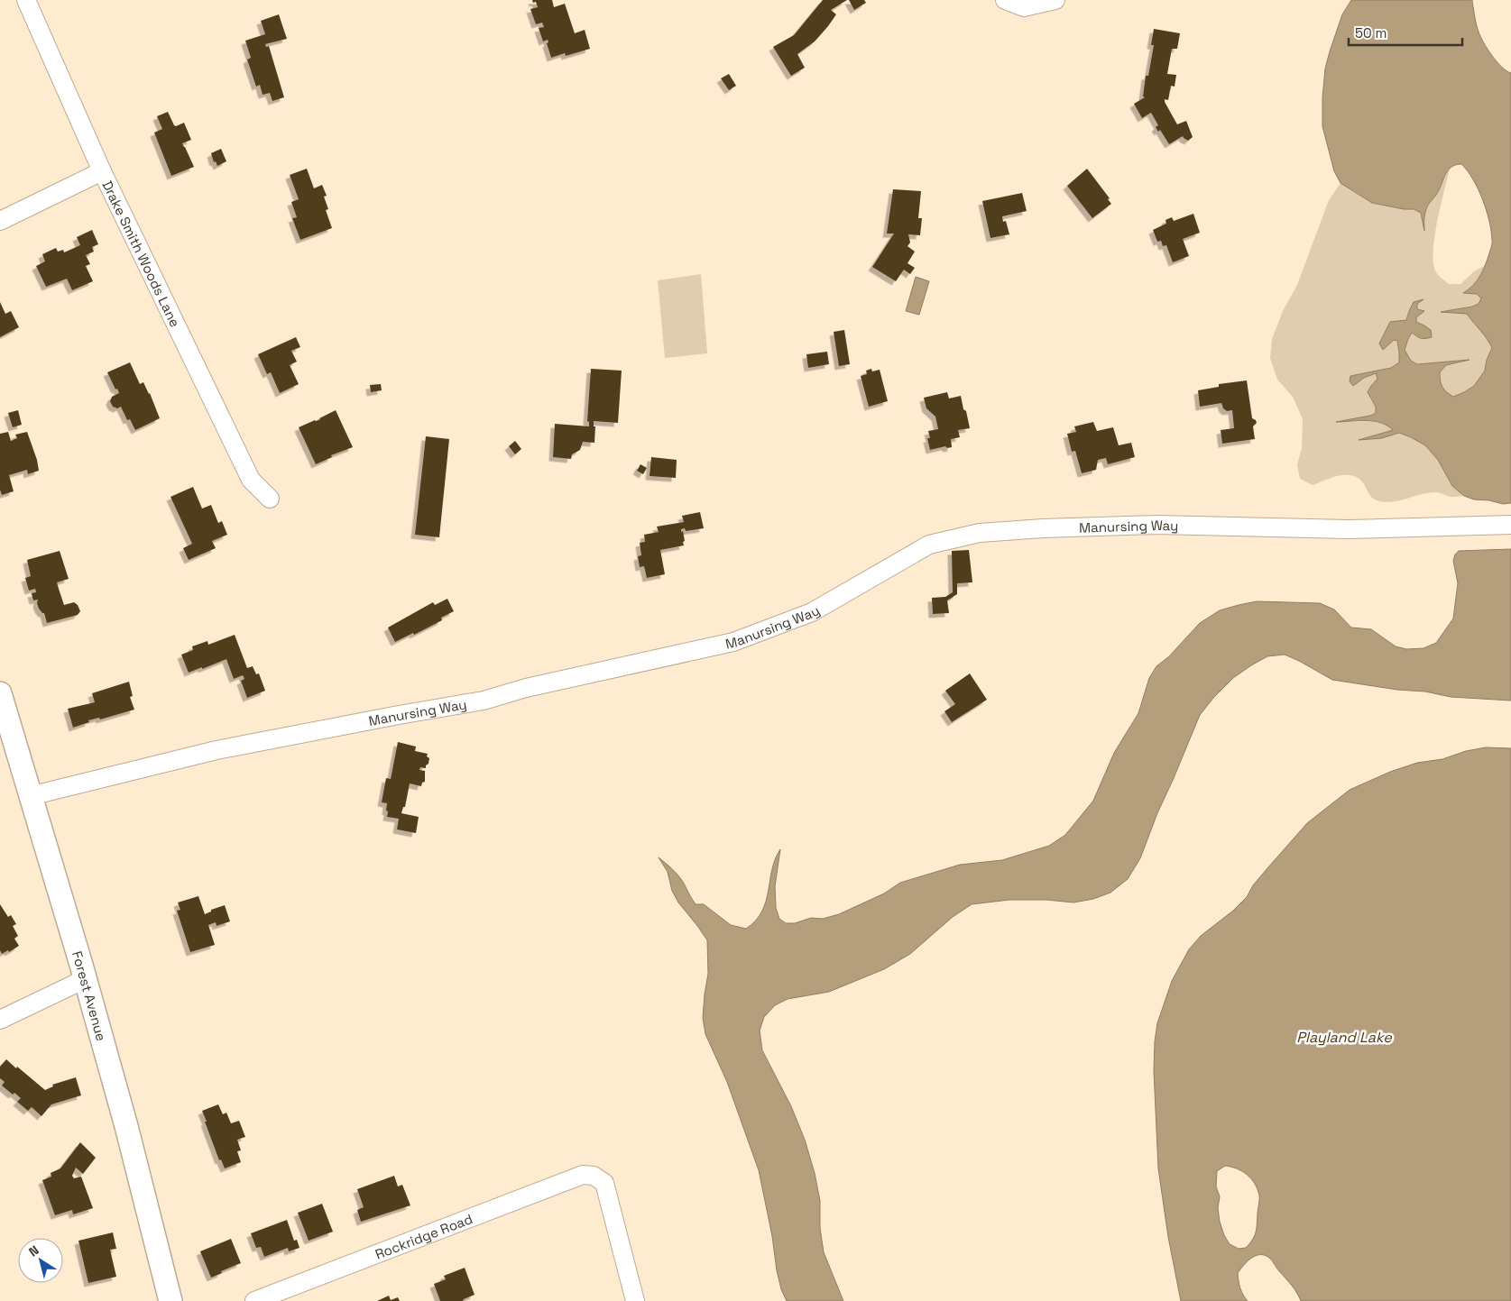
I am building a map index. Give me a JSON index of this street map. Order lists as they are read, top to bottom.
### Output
{
  "streets": {
    "street": [
      "Drake Smith Woods Lane",
      "Manursing Way",
      "Forest Avenue",
      "Rockridge Road"
    ]
  },
  "crossings": [
    ["Manursing Way", "Forest Avenue"]
  ],
  "water": ["Playland Lake"],
  "scale_bar": "50 m",
  "north": "top left"
}
